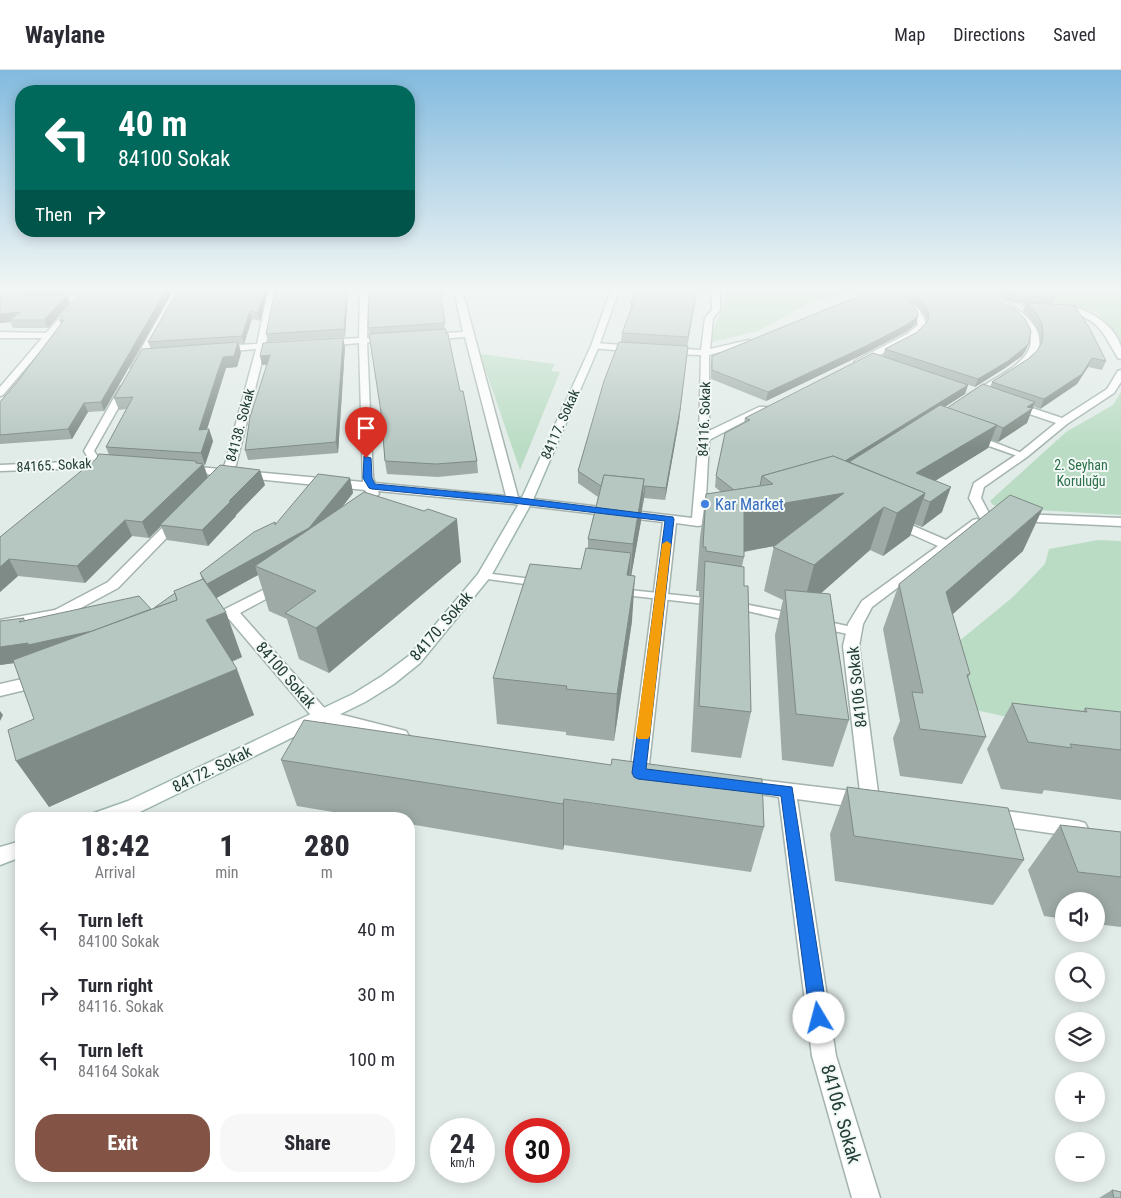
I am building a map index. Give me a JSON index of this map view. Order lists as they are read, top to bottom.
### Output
{
  "streets": {
    "street": [
      "84116. Sokak",
      "84117. Sokak",
      "84138. Sokak",
      "84165. Sokak",
      "84170. Sokak",
      "84100 Sokak",
      "84106 Sokak",
      "84172. Sokak",
      "84106. Sokak"
    ]
  },
  "crossings": [
    ["84117. Sokak", "84170. Sokak"],
    ["84170. Sokak", "84100 Sokak"],
    ["84170. Sokak", "84172. Sokak"],
    ["84100 Sokak", "84172. Sokak"]
  ],
  "parks": ["2. Seyhan Koruluğu"],
  "places": ["Kar Market"],
  "page": {
    "header": "Waylane",
    "nav": ["Map", "Directions", "Saved"],
    "turn": ["40 m", "84100 Sokak"],
    "then": "Then",
    "eta": [
      "18:42",
      "Arrival",
      "1",
      "min",
      "280",
      "m"
    ],
    "map_buttons": ["+", "−"],
    "list": [
      {
        "name": "Turn left",
        "note": "84100 Sokak",
        "value": "40 m"
      },
      {
        "name": "Turn right",
        "note": "84116. Sokak",
        "value": "30 m"
      },
      {
        "name": "Turn left",
        "note": "84164 Sokak",
        "value": "100 m"
      }
    ],
    "buttons": ["Exit", "Share"],
    "speed": "24 km/h",
    "limit": "30"
  }
}
